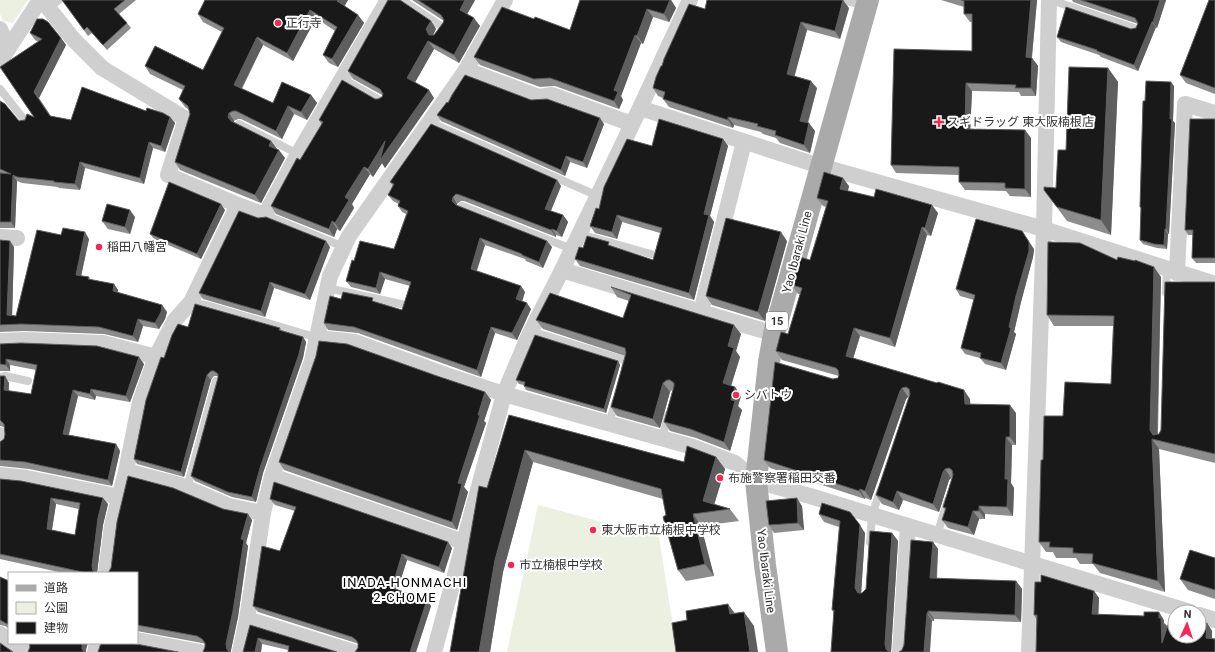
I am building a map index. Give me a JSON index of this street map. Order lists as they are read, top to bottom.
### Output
{
  "streets": {
    "main road": ["Yao Ibaraki Line", "15"]
  },
  "districts": ["INADA-HONMACHI 2-CHOME"],
  "places": {
    "other": [
      "正行寺",
      "稲田八幡宮",
      "シバトウ",
      "布施警察署稲田交番",
      "東大阪市立楠根中学校",
      "市立楠根中学校"
    ],
    "health": ["スギドラッグ 東大阪楠根店"]
  },
  "legend": ["道路", "公園", "建物"],
  "north": "top"
}
